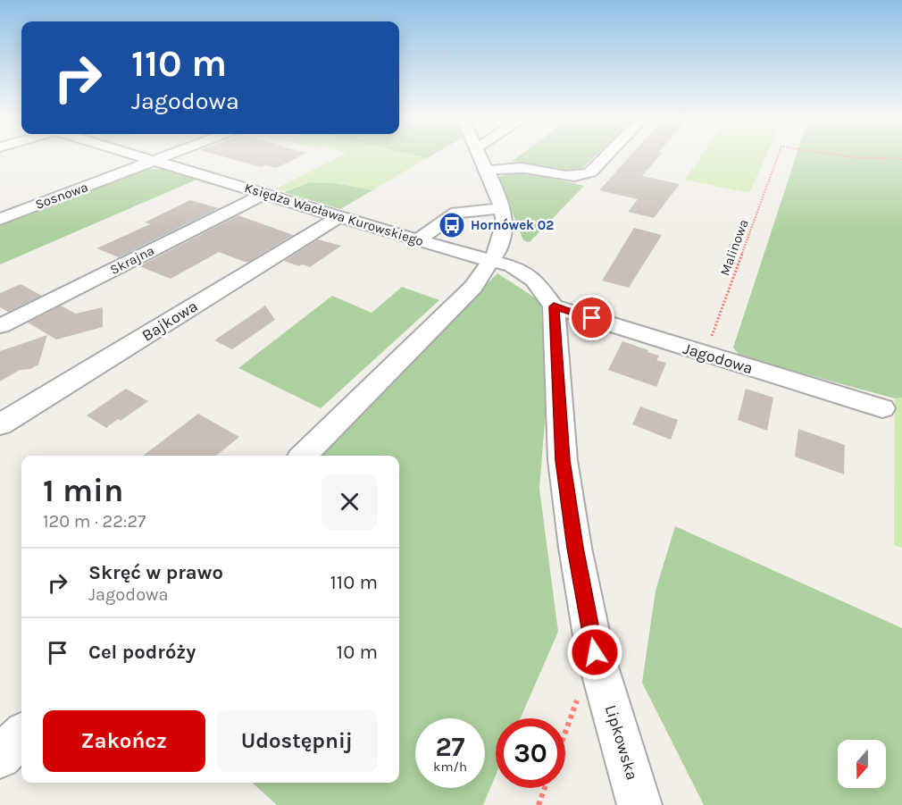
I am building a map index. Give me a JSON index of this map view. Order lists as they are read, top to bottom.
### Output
{
  "streets": {
    "street": [
      "Sosnowa",
      "Księdza Wacława Kurowskiego",
      "Skrajna",
      "Bajkowa",
      "Jagodowa",
      "Lipkowska"
    ],
    "path": ["Malinowa"]
  },
  "crossings": [
    ["Sosnowa", "Księdza Wacława Kurowskiego"],
    ["Księdza Wacława Kurowskiego", "Skrajna"],
    ["Księdza Wacława Kurowskiego", "Bajkowa"],
    ["Malinowa", "Jagodowa"],
    ["Jagodowa", "Lipkowska"]
  ],
  "places": {
    "bus stop": ["Hornówek 02"]
  },
  "north": "bottom",
  "page": {
    "turn": ["110 m", "Jagodowa"],
    "heading": ["1 min", "120 m · 22:27"],
    "list": [
      {
        "name": "Skręć w prawo",
        "note": "Jagodowa",
        "value": "110 m"
      },
      {
        "name": "Cel podróży",
        "value": "10 m"
      }
    ],
    "buttons": ["Zakończ", "Udostępnij"],
    "speed": "27 km/h",
    "limit": "30"
  }
}
